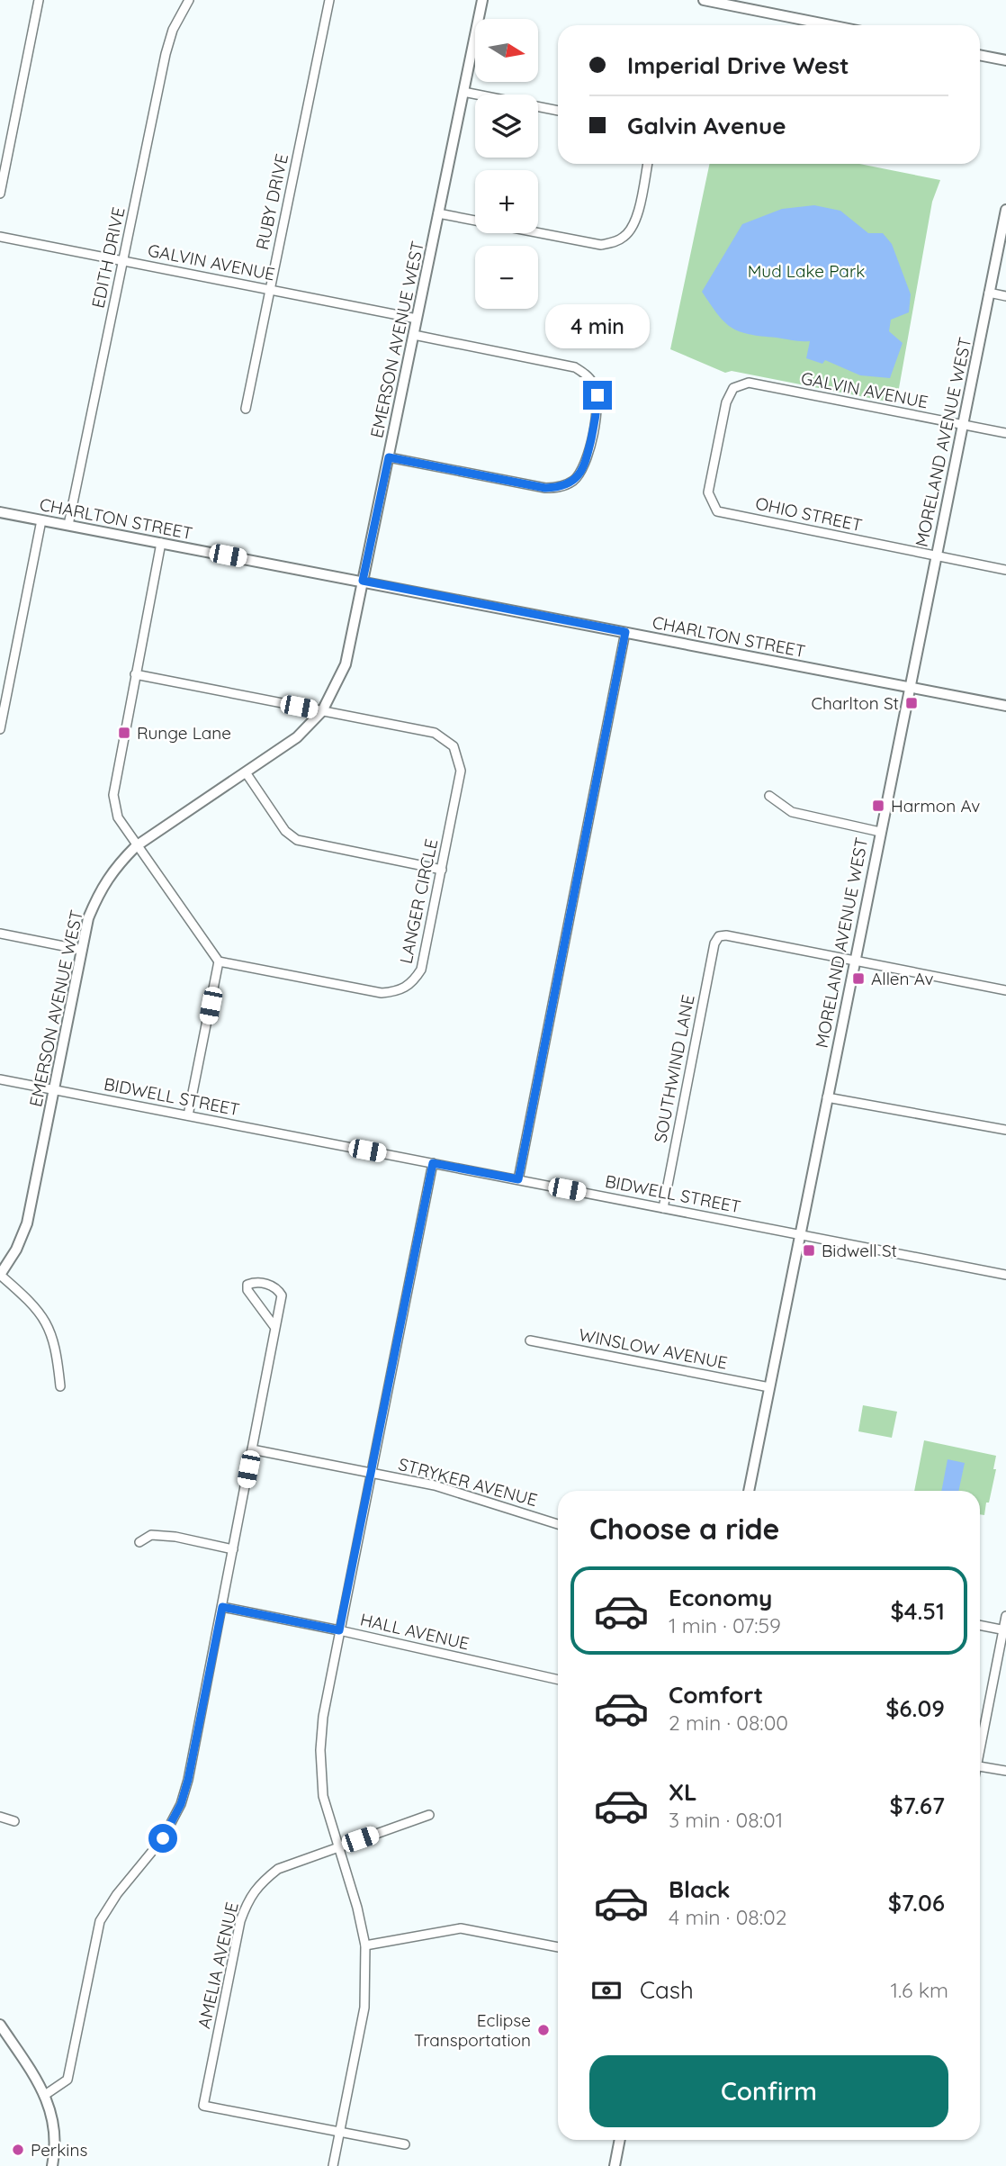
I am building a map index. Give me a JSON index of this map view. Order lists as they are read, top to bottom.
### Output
{
  "streets": {
    "street": [
      "RUBY DRIVE",
      "EDITH DRIVE",
      "GALVIN AVENUE",
      "EMERSON AVENUE WEST",
      "MORELAND AVENUE WEST",
      "OHIO STREET",
      "CHARLTON STREET",
      "LANGER CIRCLE",
      "SOUTHWIND LANE",
      "BIDWELL STREET",
      "WINSLOW AVENUE",
      "STRYKER AVENUE",
      "HALL AVENUE",
      "AMELIA AVENUE"
    ]
  },
  "crossings": [
    ["RUBY DRIVE", "GALVIN AVENUE"],
    ["EDITH DRIVE", "GALVIN AVENUE"],
    ["EDITH DRIVE", "CHARLTON STREET"],
    ["GALVIN AVENUE", "EMERSON AVENUE WEST"],
    ["GALVIN AVENUE", "MORELAND AVENUE WEST"],
    ["GALVIN AVENUE", "OHIO STREET"],
    ["EMERSON AVENUE WEST", "CHARLTON STREET"],
    ["EMERSON AVENUE WEST", "LANGER CIRCLE"],
    ["EMERSON AVENUE WEST", "BIDWELL STREET"],
    ["MORELAND AVENUE WEST", "OHIO STREET"],
    ["MORELAND AVENUE WEST", "CHARLTON STREET"],
    ["MORELAND AVENUE WEST", "SOUTHWIND LANE"],
    ["MORELAND AVENUE WEST", "BIDWELL STREET"],
    ["MORELAND AVENUE WEST", "WINSLOW AVENUE"],
    ["SOUTHWIND LANE", "BIDWELL STREET"]
  ],
  "parks": ["Mud Lake Park"],
  "places": {
    "transit": [
      "Charlton St",
      "Runge Lane",
      "Harmon Av",
      "Allen Av",
      "Bidwell St"
    ],
    "other": ["Eclipse Transportation", "Perkins"]
  },
  "north": "right",
  "page": {
    "map_buttons": ["+", "−"],
    "banner": ["Imperial Drive West", "Galvin Avenue"],
    "bubble": "4 min",
    "heading": "Choose a ride",
    "list": [
      {
        "name": "Economy",
        "note": "1 min · 07:59",
        "value": "$4.51"
      },
      {
        "name": "Comfort",
        "note": "2 min · 08:00",
        "value": "$6.09"
      },
      {
        "name": "XL",
        "note": "3 min · 08:01",
        "value": "$7.67"
      },
      {
        "name": "Black",
        "note": "4 min · 08:02",
        "value": "$7.06"
      }
    ],
    "pay": ["Cash", "1.6 km"],
    "buttons": "Confirm"
  }
}
